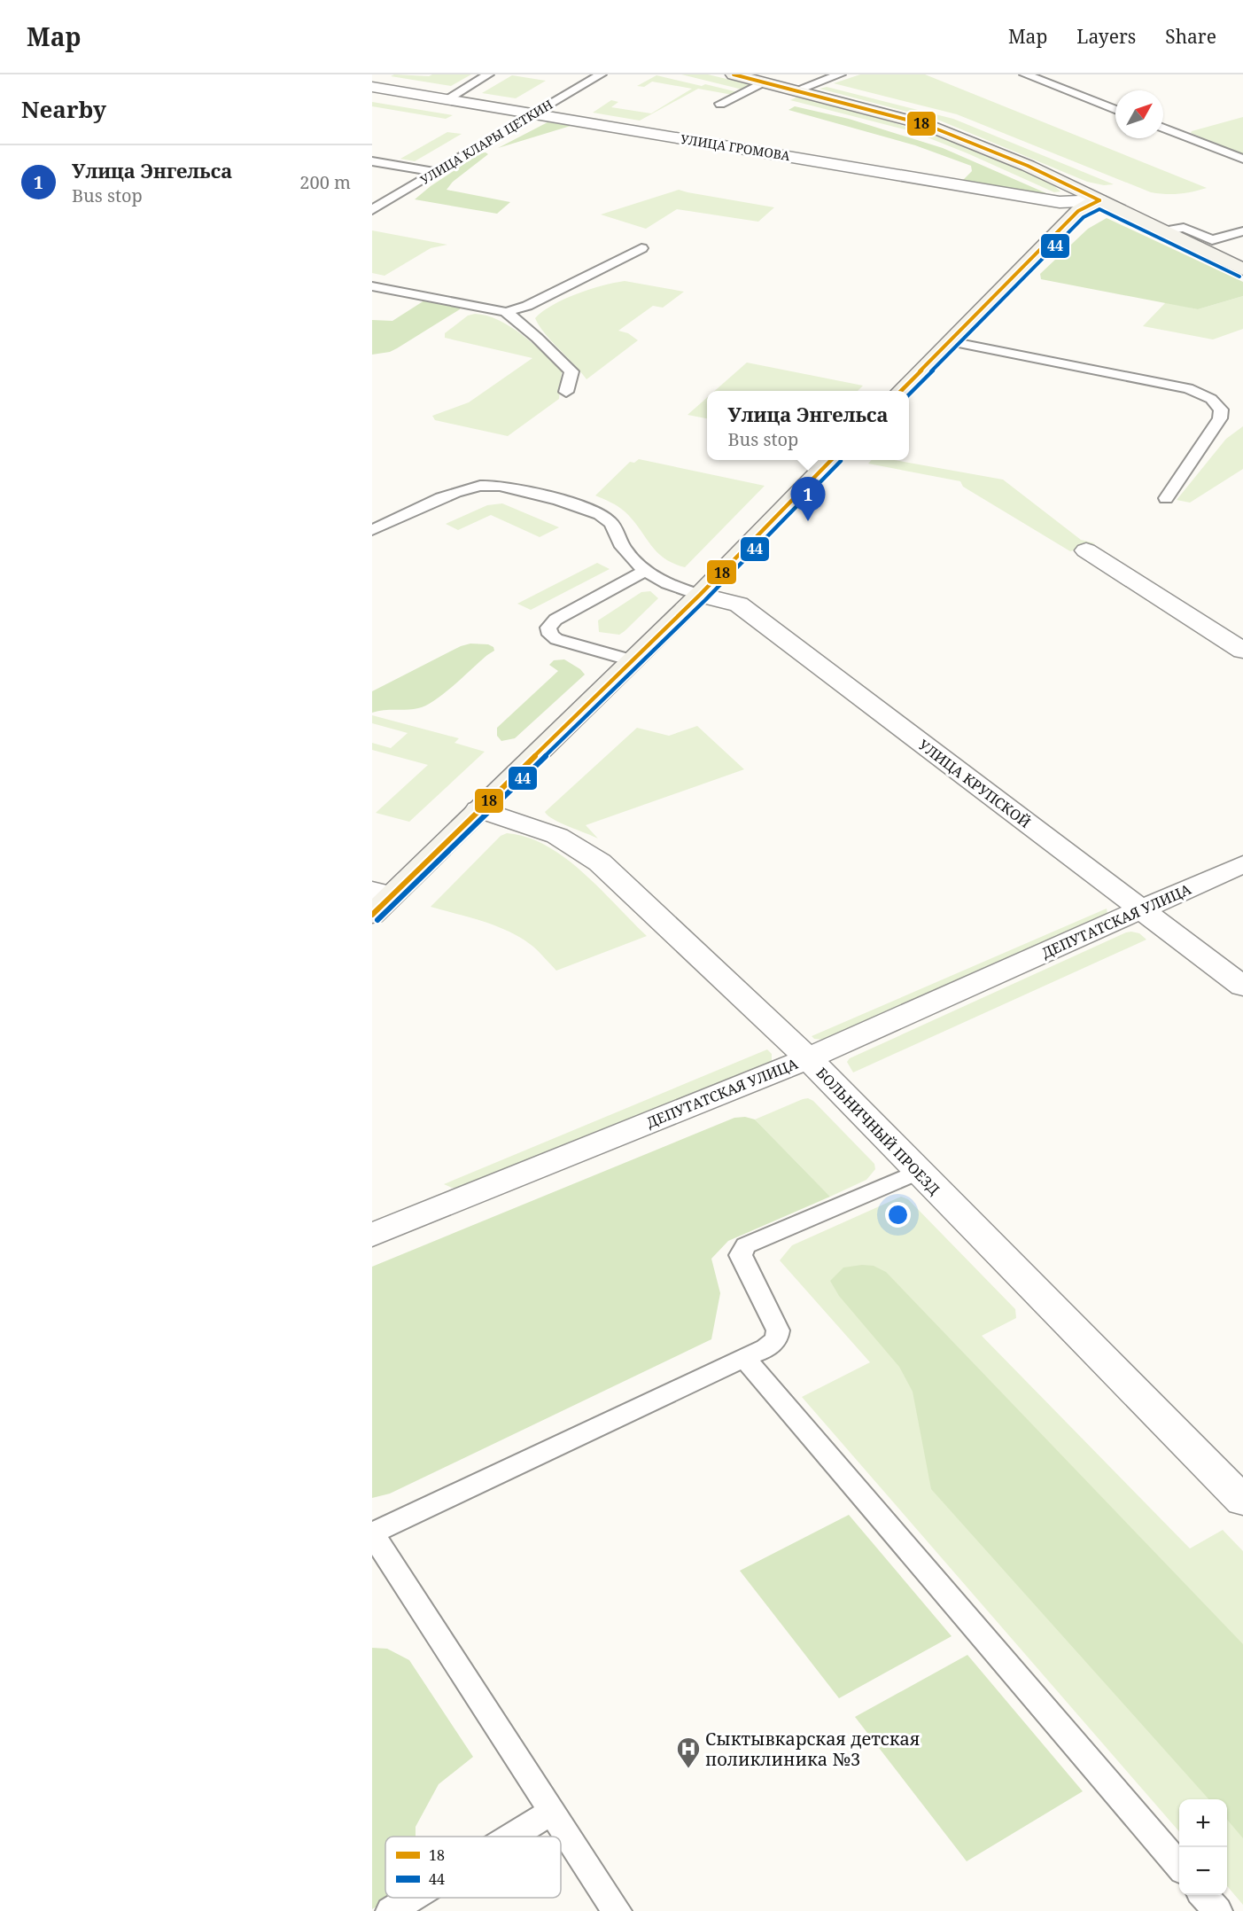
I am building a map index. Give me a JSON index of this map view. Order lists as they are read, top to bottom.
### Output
{
  "streets": {
    "street": [
      "УЛИЦА ГРОМОВА",
      "УЛИЦА КРУПСКОЙ",
      "ДЕПУТАТСКАЯ УЛИЦА",
      "БОЛЬНИЧНЫЙ ПРОЕЗД"
    ],
    "lane": ["УЛИЦА КЛАРЫ ЦЕТКИН"]
  },
  "crossings": [
    ["УЛИЦА КЛАРЫ ЦЕТКИН", "УЛИЦА ГРОМОВА"],
    ["УЛИЦА КРУПСКОЙ", "ДЕПУТАТСКАЯ УЛИЦА"],
    ["ДЕПУТАТСКАЯ УЛИЦА", "БОЛЬНИЧНЫЙ ПРОЕЗД"]
  ],
  "places": {
    "hospital": ["Сыктывкарская детская поликлиника №3"]
  },
  "lines": ["transit line 18", "transit line 44"],
  "legend": ["18", "44"],
  "north": "top right",
  "page": {
    "header": "Map",
    "nav": ["Map", "Layers", "Share"],
    "heading": "Nearby",
    "list": [
      {
        "mark": "1",
        "name": "Улица Энгельса",
        "note": "Bus stop",
        "value": "200 m"
      }
    ],
    "popup": ["Улица Энгельса", "Bus stop"],
    "pins": "1",
    "map_buttons": ["+", "−"]
  }
}
